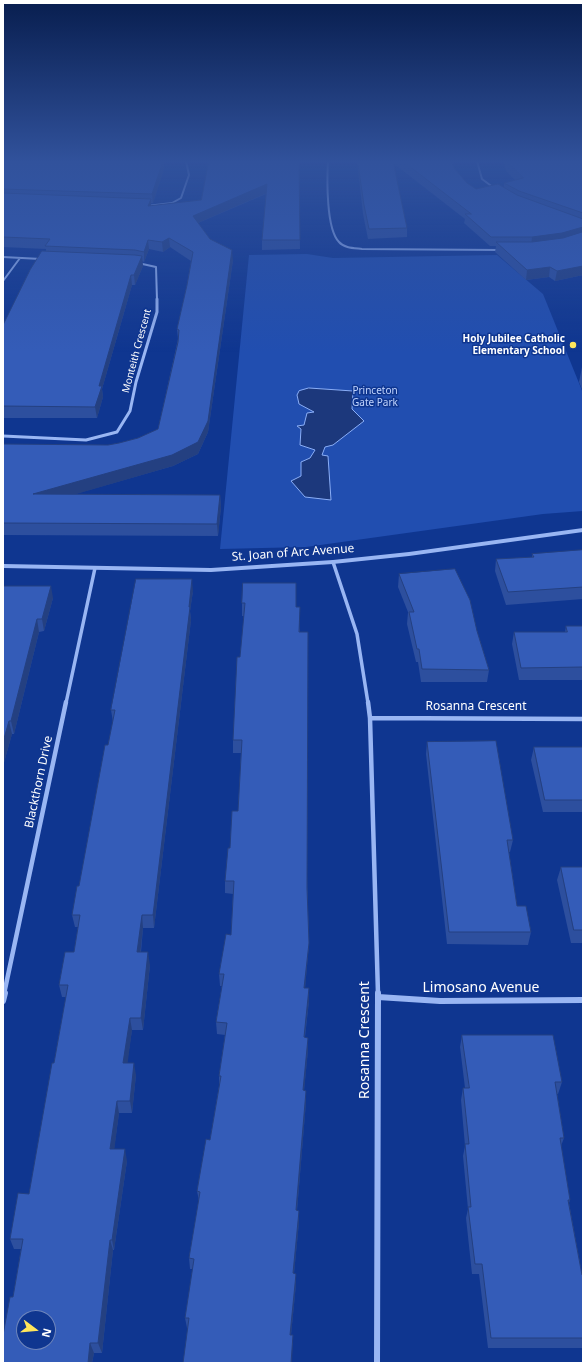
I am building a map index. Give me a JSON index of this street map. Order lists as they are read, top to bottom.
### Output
{
  "streets": {
    "street": [
      "Monteith Crescent",
      "St. Joan of Arc Avenue",
      "Rosanna Crescent",
      "Blackthorn Drive",
      "Limosano Avenue"
    ]
  },
  "crossings": [
    ["St. Joan of Arc Avenue", "Rosanna Crescent"],
    ["St. Joan of Arc Avenue", "Blackthorn Drive"],
    ["Rosanna Crescent", "Limosano Avenue"]
  ],
  "parks": ["Princeton Gate Park"],
  "places": ["Holy Jubilee Catholic Elementary School"],
  "north": "right"
}
